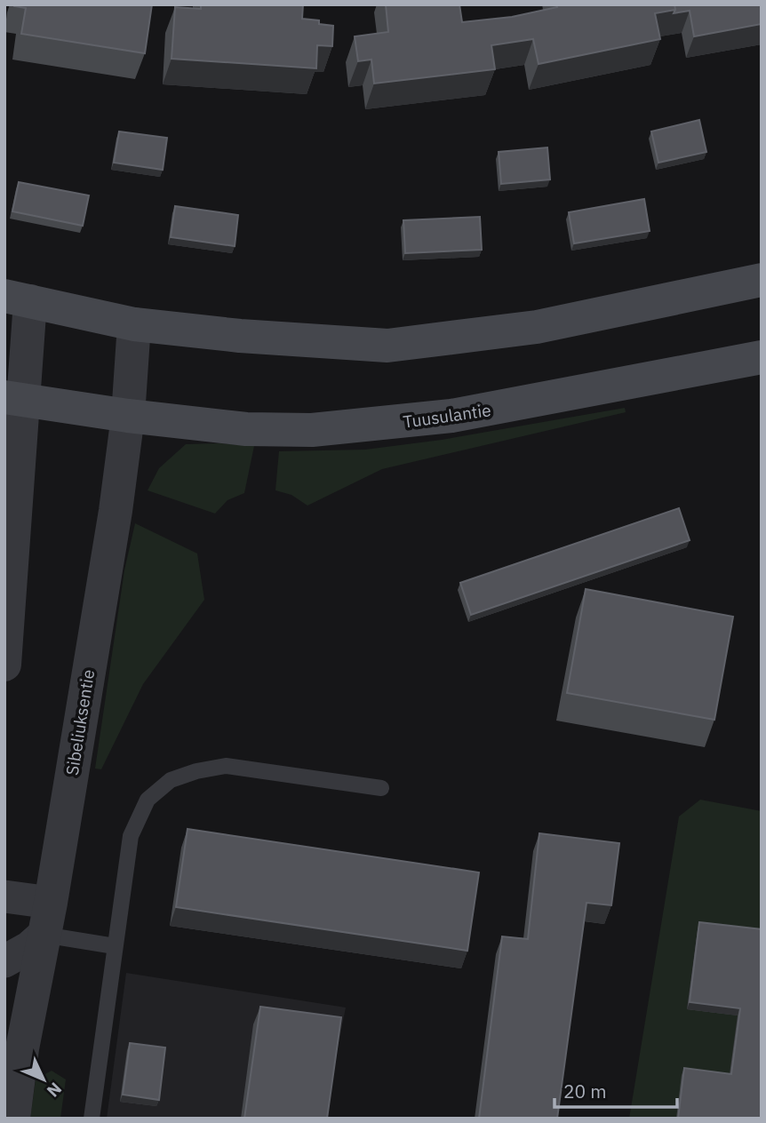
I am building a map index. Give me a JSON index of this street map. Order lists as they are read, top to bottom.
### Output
{
  "streets": {
    "main road": ["Tuusulantie"],
    "street": ["Sibeliuksentie"]
  },
  "crossings": [
    ["Tuusulantie", "Sibeliuksentie"]
  ],
  "scale_bar": "20 m",
  "north": "bottom right"
}
